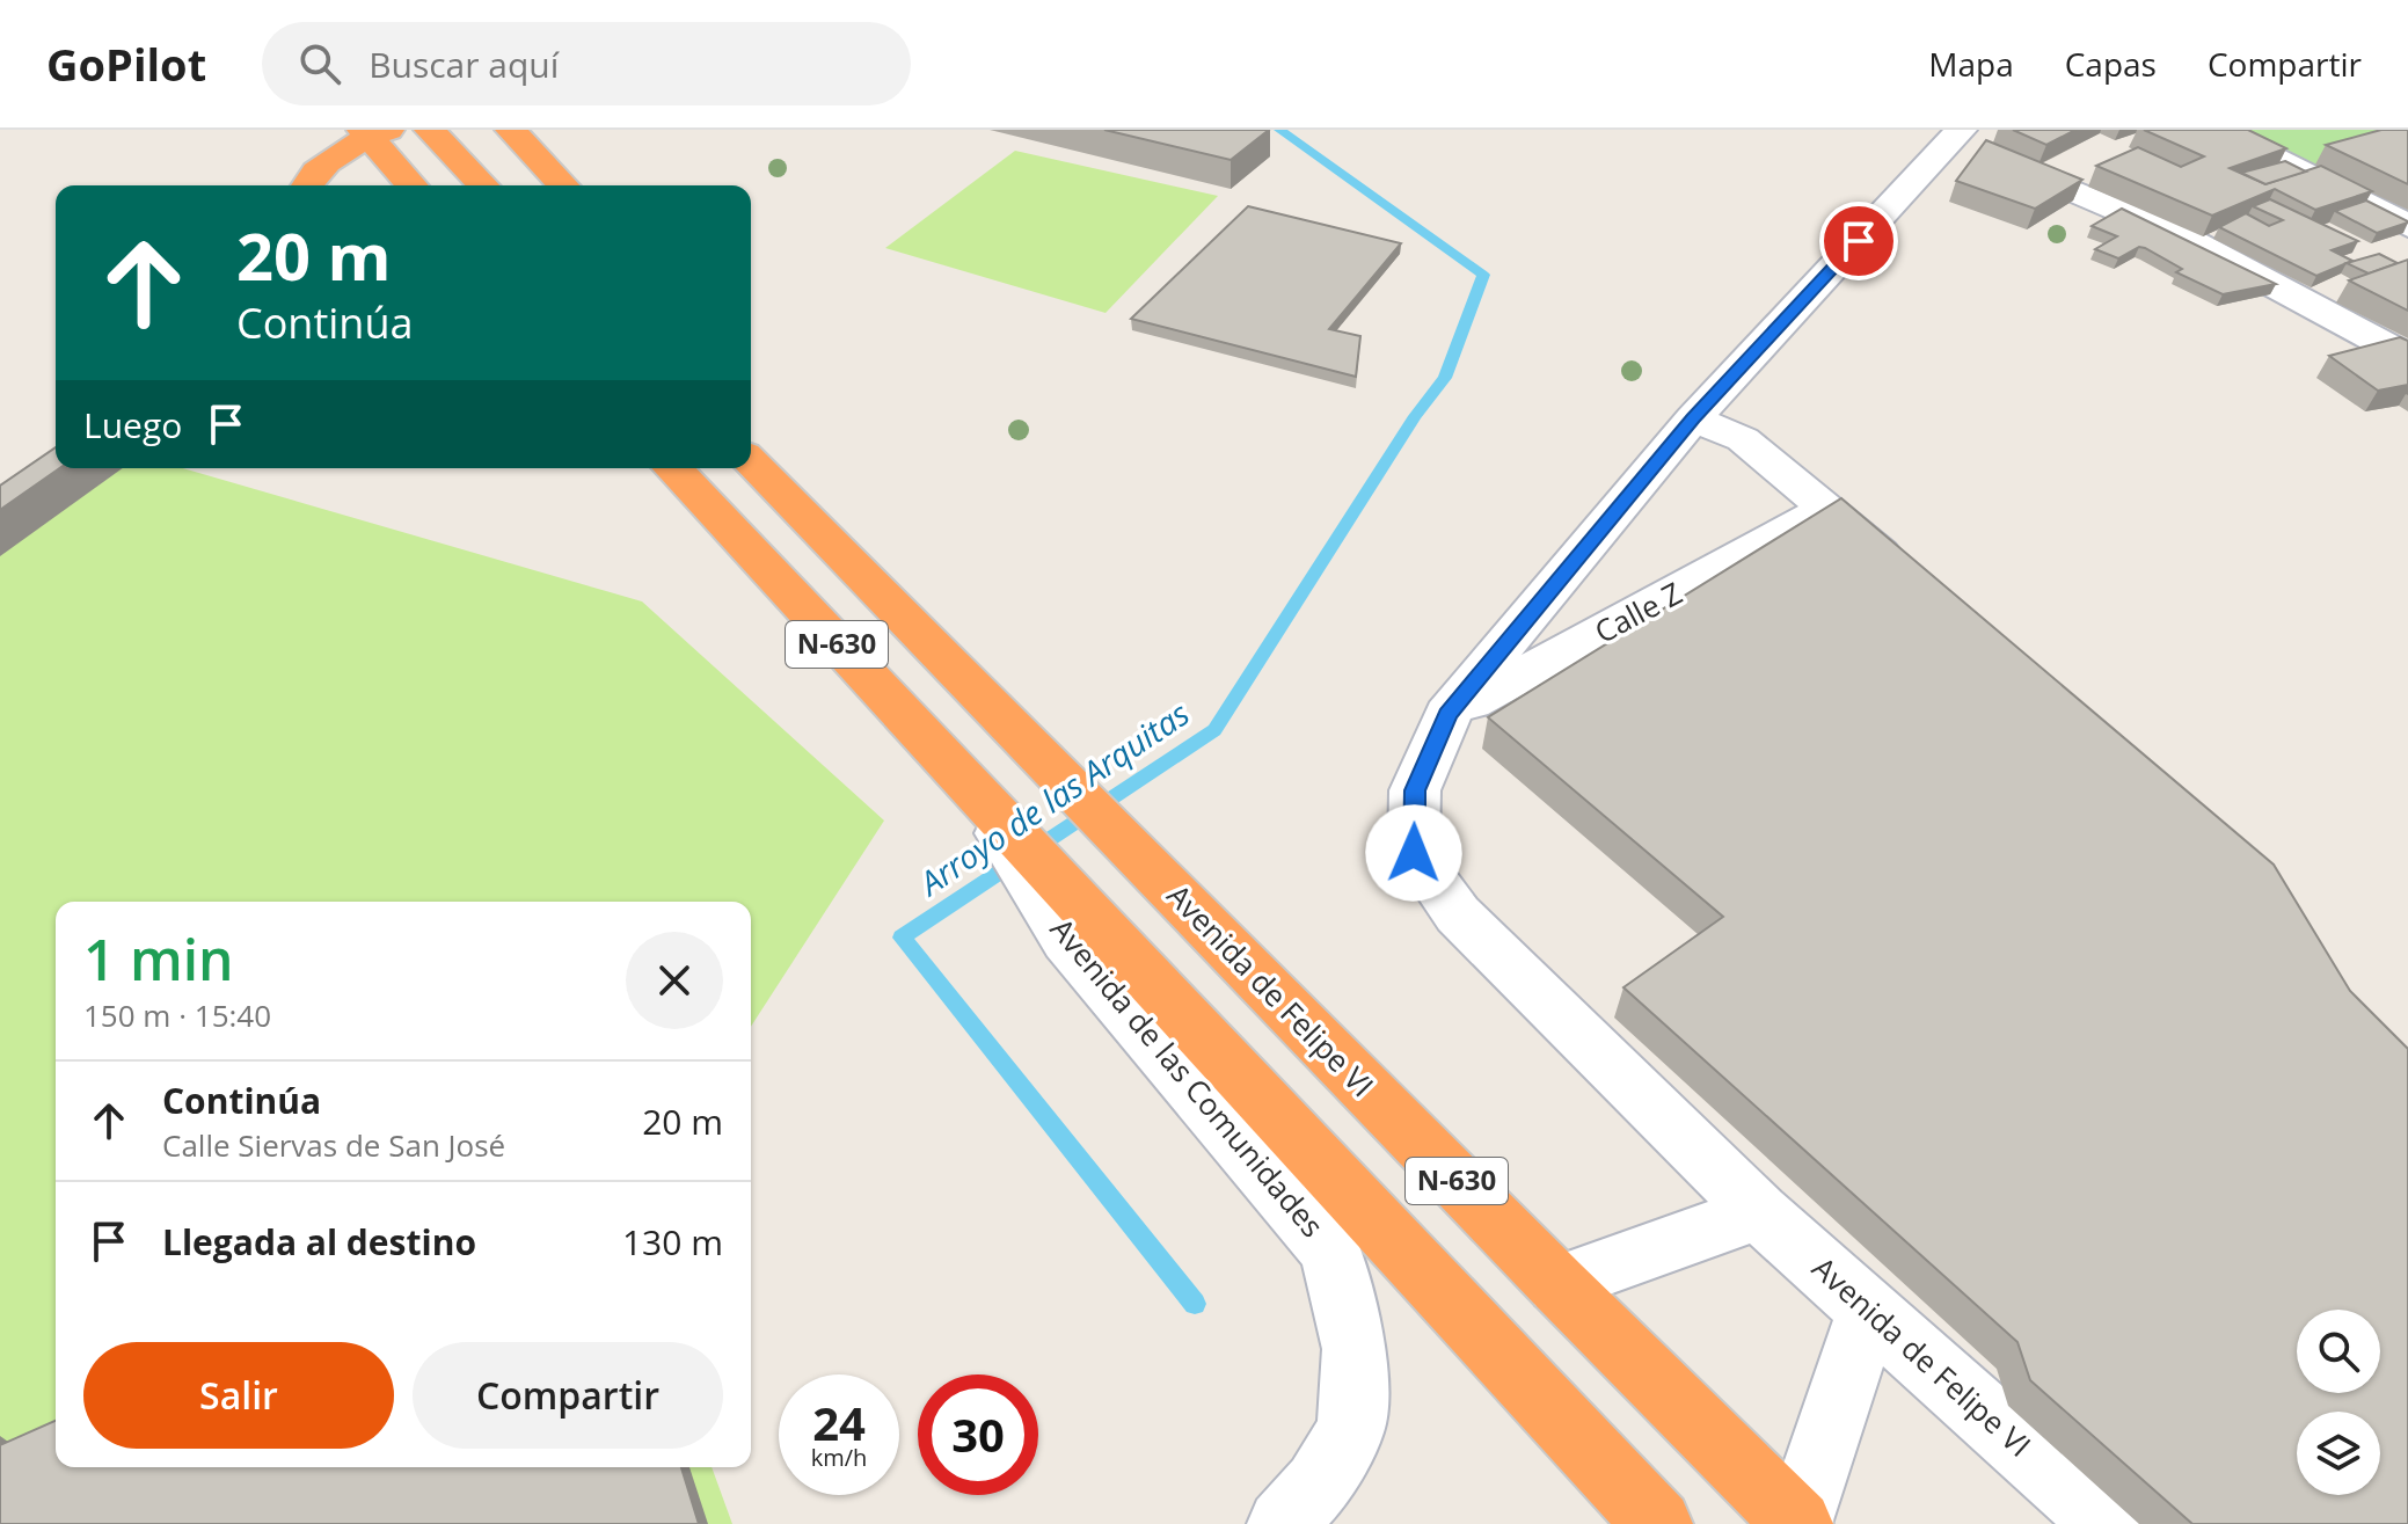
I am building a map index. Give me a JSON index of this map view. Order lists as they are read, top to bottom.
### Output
{
  "streets": {
    "highway": ["N-630", "Avenida de Felipe VI"],
    "street": ["Calle Z", "Avenida de las Comunidades"]
  },
  "crossings": [
    ["Calle Z", "Avenida de Felipe VI"],
    ["N-630", "Avenida de las Comunidades"]
  ],
  "water": ["Arroyo de las Arquitas"],
  "page": {
    "header": "GoPilot",
    "search": "Buscar aquí",
    "nav": ["Mapa", "Capas", "Compartir"],
    "turn": ["20 m", "Continúa"],
    "then": "Luego",
    "heading": ["1 min", "150 m · 15:40"],
    "list": [
      {
        "name": "Continúa",
        "note": "Calle Siervas de San José",
        "value": "20 m"
      },
      {
        "name": "Llegada al destino",
        "value": "130 m"
      }
    ],
    "buttons": ["Salir", "Compartir"],
    "speed": "24 km/h",
    "limit": "30"
  }
}
